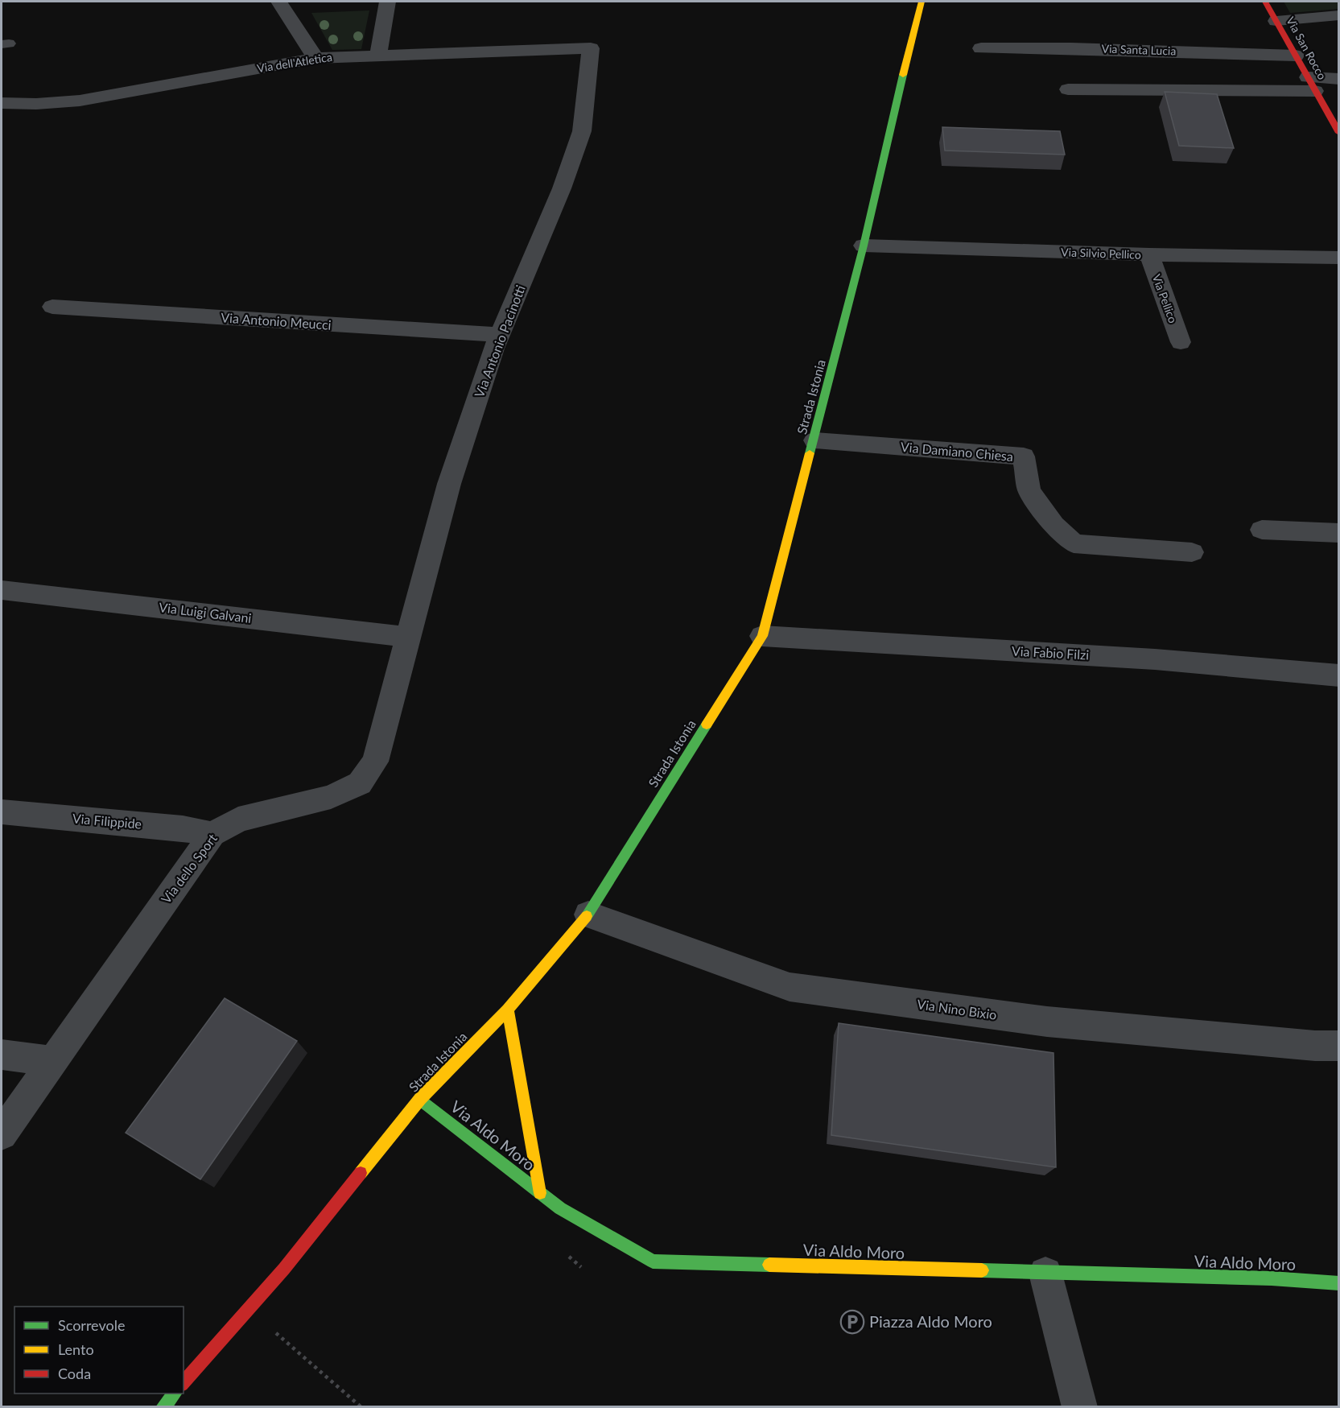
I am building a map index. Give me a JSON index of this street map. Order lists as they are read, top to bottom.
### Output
{
  "streets": {
    "street": [
      "Via San Rocco",
      "Via Santa Lucia",
      "Via dell'Atletica",
      "Via Silvio Pellico",
      "Via Pellico",
      "Via Antonio Meucci",
      "Via Antonio Pacinotti",
      "Strada Istonia",
      "Via Damiano Chiesa",
      "Via Luigi Galvani",
      "Via Fabio Filzi",
      "Via Filippide",
      "Via dello Sport",
      "Via Nino Bixio",
      "Via Aldo Moro"
    ]
  },
  "crossings": [
    ["Via San Rocco", "Via Santa Lucia"],
    ["Via dell'Atletica", "Via Antonio Pacinotti"],
    ["Via Silvio Pellico", "Via Pellico"],
    ["Via Silvio Pellico", "Strada Istonia"],
    ["Via Antonio Meucci", "Via Antonio Pacinotti"],
    ["Via Antonio Pacinotti", "Via Luigi Galvani"],
    ["Via Antonio Pacinotti", "Via dello Sport"],
    ["Strada Istonia", "Via Damiano Chiesa"],
    ["Strada Istonia", "Via Fabio Filzi"],
    ["Strada Istonia", "Via Nino Bixio"],
    ["Strada Istonia", "Via Aldo Moro"],
    ["Via Luigi Galvani", "Via dello Sport"],
    ["Via Filippide", "Via dello Sport"]
  ],
  "places": {
    "parking": ["Piazza Aldo Moro"]
  },
  "legend": ["Scorrevole", "Lento", "Coda"]
}
